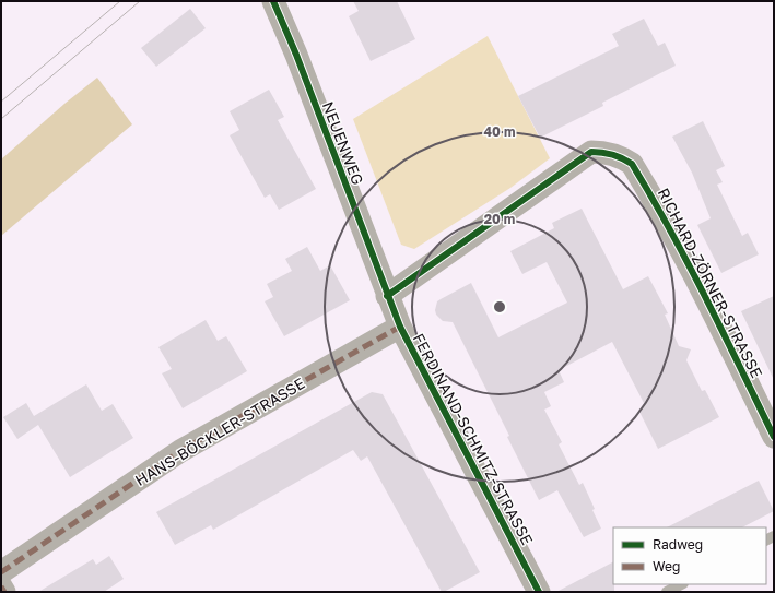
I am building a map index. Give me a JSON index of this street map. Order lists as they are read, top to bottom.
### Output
{
  "streets": {
    "street": [
      "NEUENWEG",
      "RICHARD-ZÖRNER-STRASSE",
      "HANS-BÖCKLER-STRASSE",
      "FERDINAND-SCHMITZ-STRASSE"
    ]
  },
  "crossings": [
    ["NEUENWEG", "RICHARD-ZÖRNER-STRASSE"],
    ["NEUENWEG", "FERDINAND-SCHMITZ-STRASSE"],
    ["RICHARD-ZÖRNER-STRASSE", "FERDINAND-SCHMITZ-STRASSE"],
    ["HANS-BÖCKLER-STRASSE", "FERDINAND-SCHMITZ-STRASSE"]
  ],
  "legend": ["Radweg", "Weg"],
  "rings": ["40 m", "20 m"]
}
